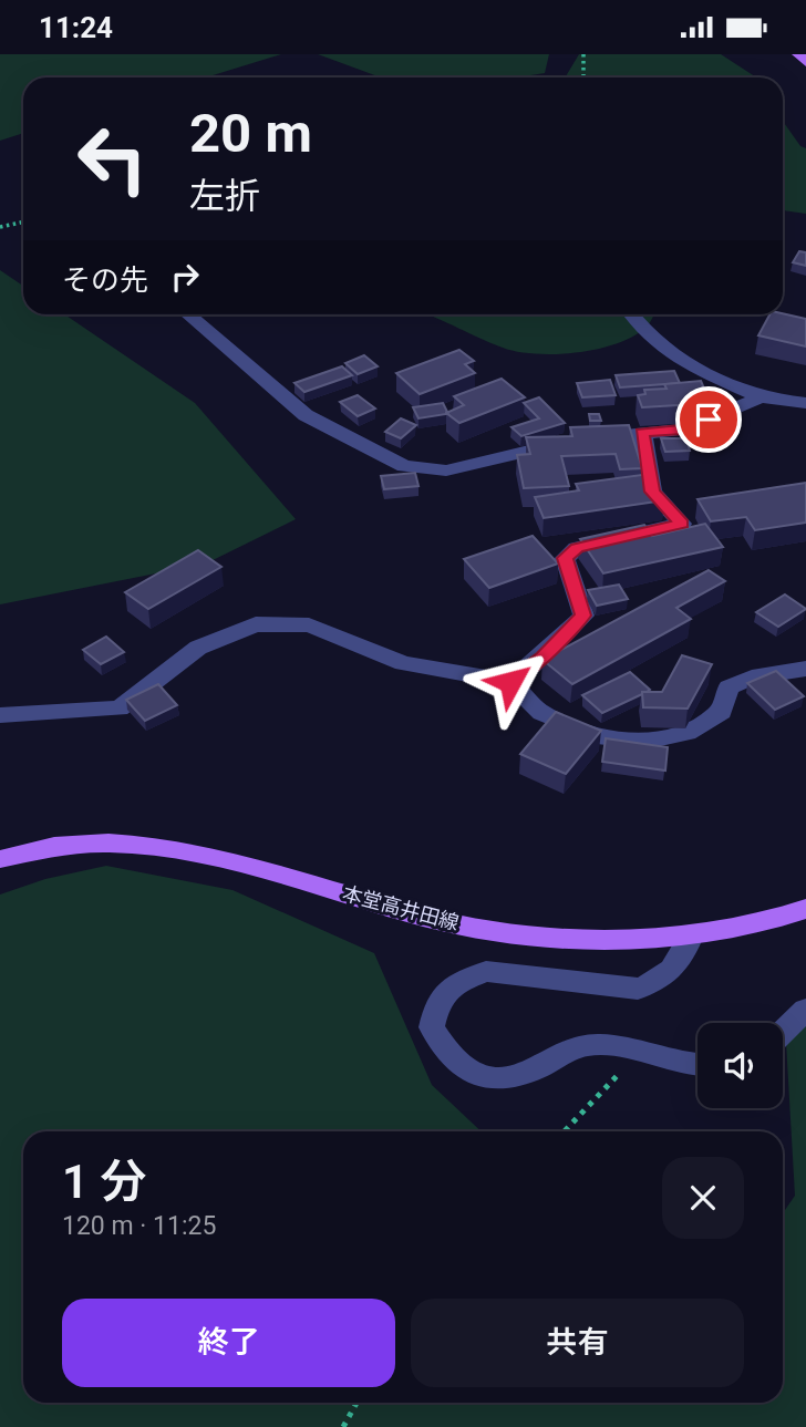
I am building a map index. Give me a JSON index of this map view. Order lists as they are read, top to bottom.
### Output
{
  "streets": {
    "main road": ["本堂高井田線"]
  },
  "page": {
    "status": "11:24",
    "turn": ["20 m", "左折"],
    "then": "その先",
    "heading": ["1 分", "120 m · 11:25"],
    "buttons": ["終了", "共有"]
  }
}
